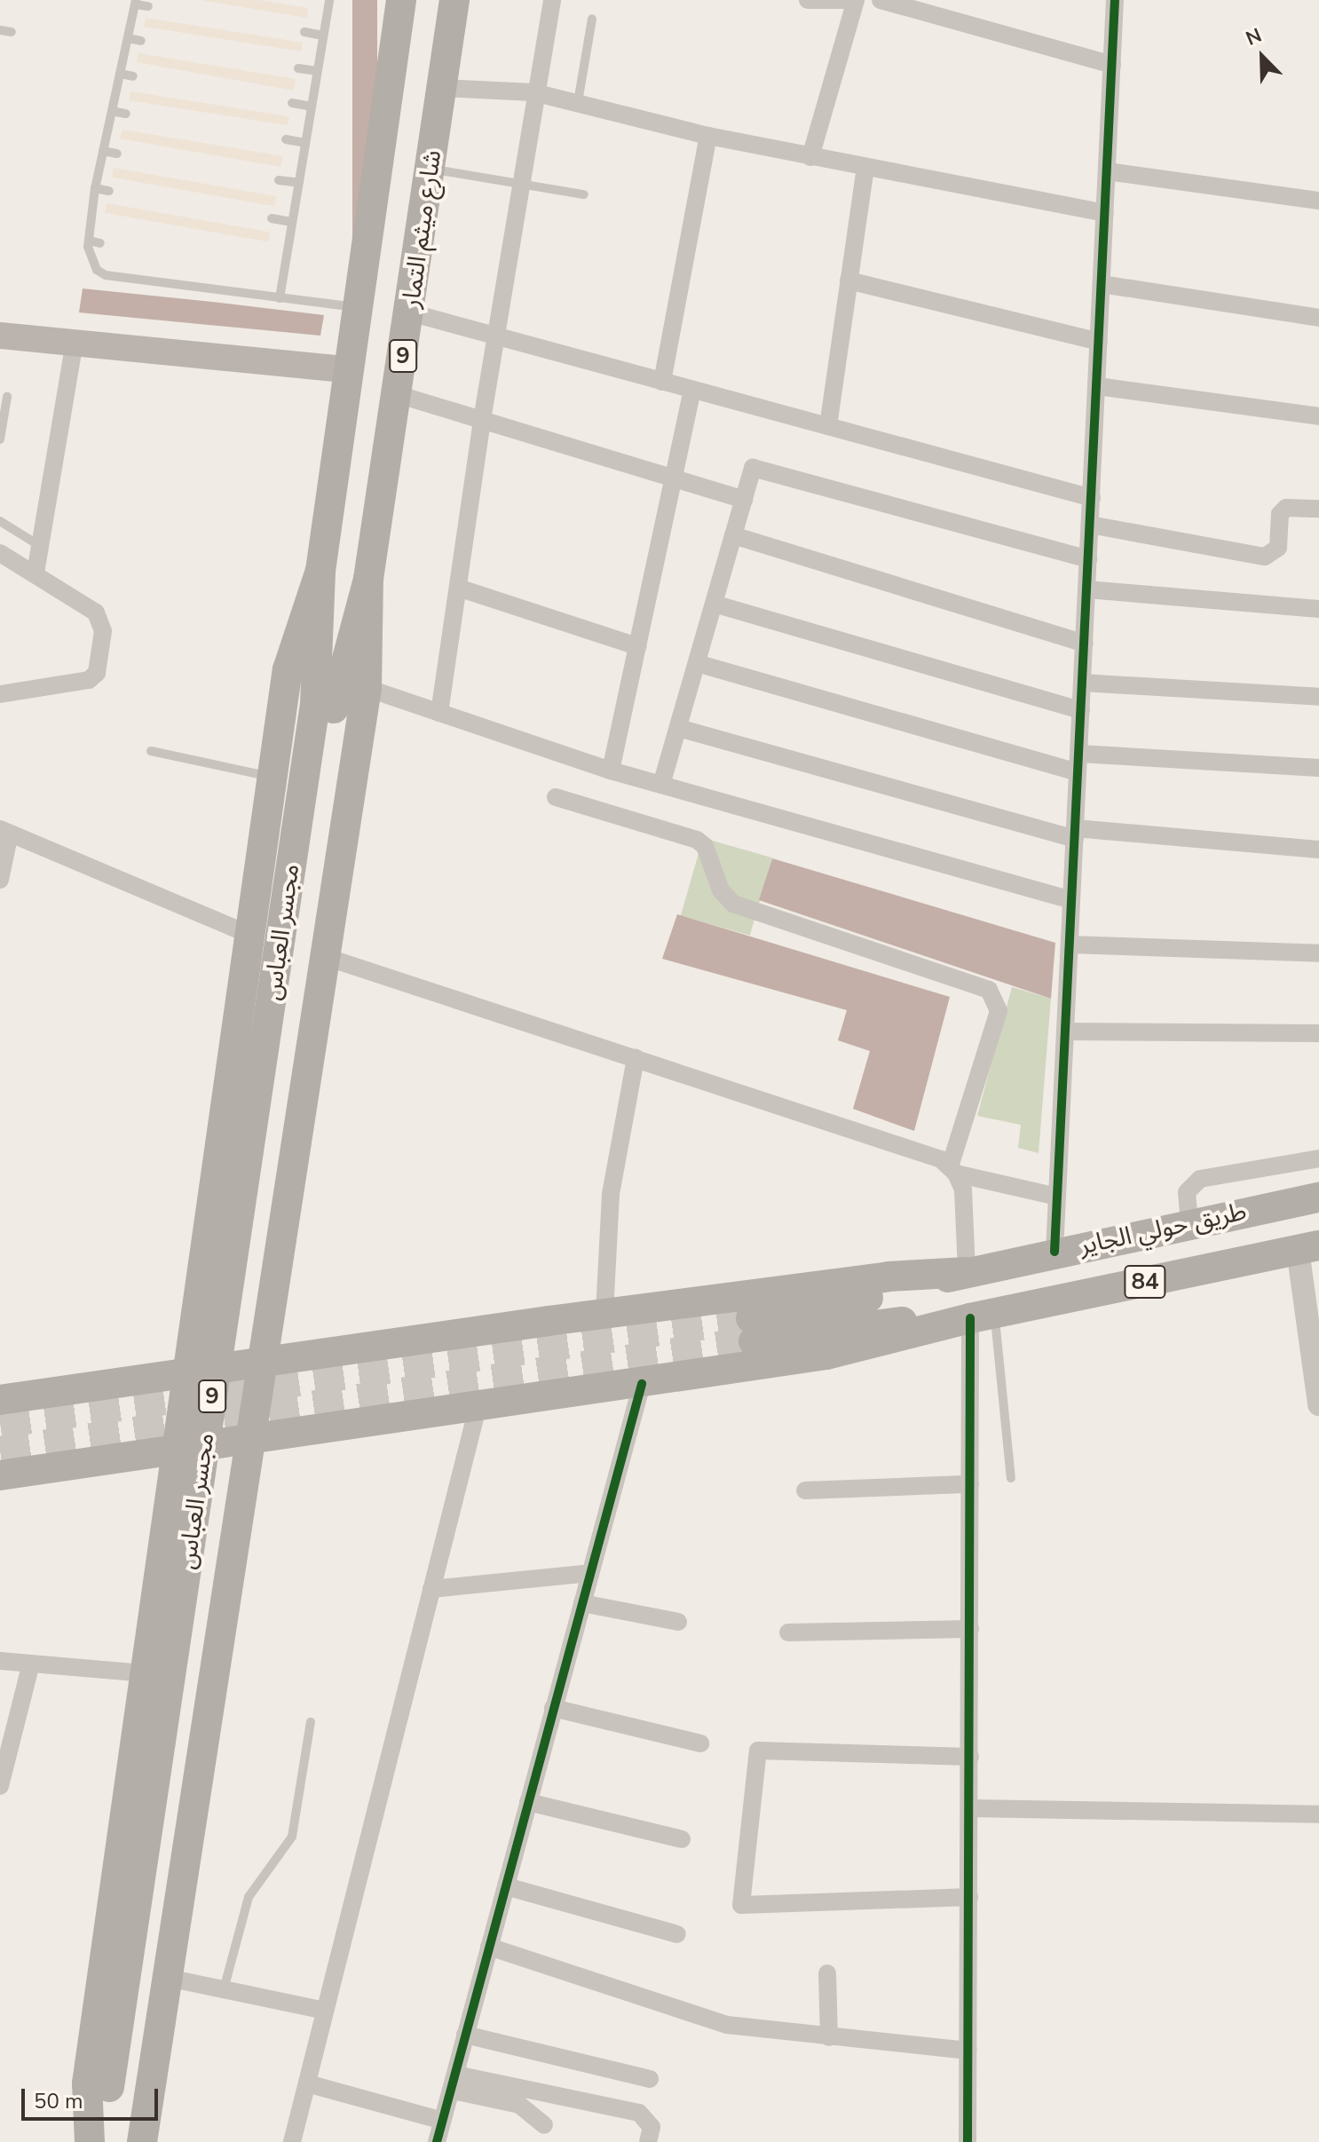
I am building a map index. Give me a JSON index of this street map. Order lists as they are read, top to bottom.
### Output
{
  "streets": {
    "highway": [
      "شارع ميثم التمار",
      "9",
      "مجسر العباس",
      "طريق حولي الجاير",
      "84"
    ]
  },
  "crossings": [
    ["شارع ميثم التمار", "9"],
    ["شارع ميثم التمار", "مجسر العباس"],
    ["9", "مجسر العباس"],
    ["طريق حولي الجاير", "84"]
  ],
  "scale_bar": "50 m",
  "north": "top left"
}
